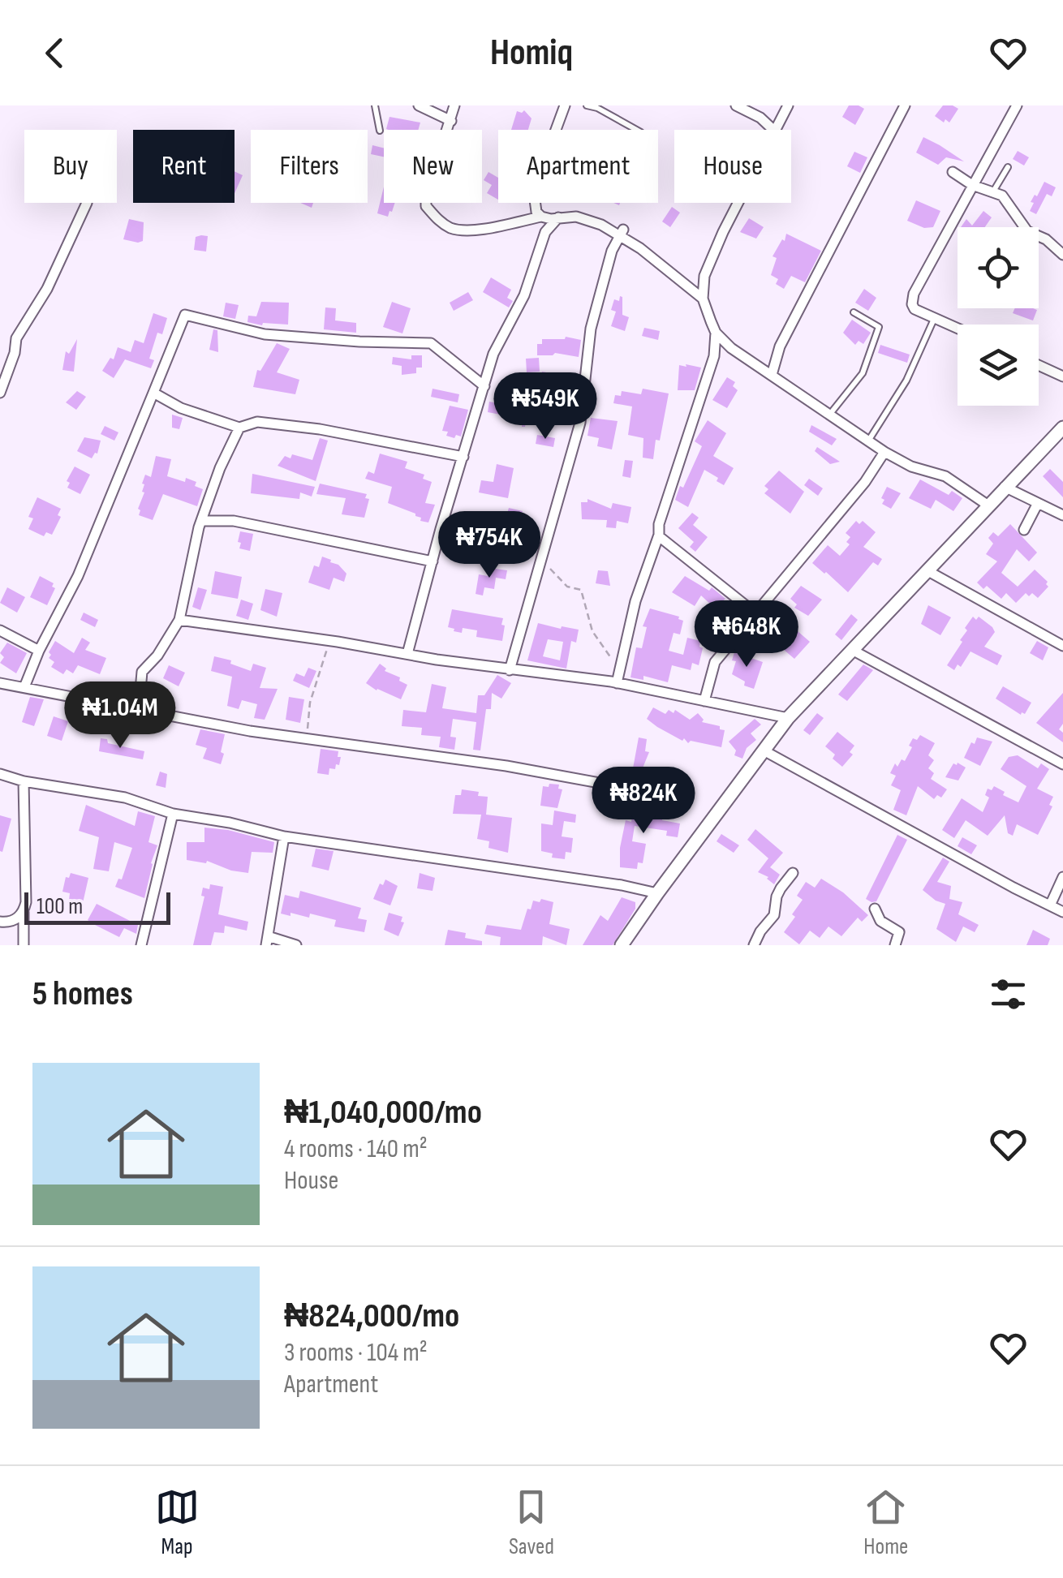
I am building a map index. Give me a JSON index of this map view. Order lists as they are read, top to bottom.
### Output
{
  "scale_bar": "100 m",
  "page": {
    "header": "Homiq",
    "chip": [
      "Buy",
      "Rent",
      "Filters",
      "New",
      "Apartment",
      "House"
    ],
    "price": [
      "₦549K",
      "₦754K",
      "₦648K",
      "₦1.04M",
      "₦824K"
    ],
    "scale": "100 m",
    "heading": "5 homes",
    "list": [
      {
        "name": "₦1,040,000/mo",
        "note": "4 rooms · 140 m² · House"
      },
      {
        "name": "₦824,000/mo",
        "note": "3 rooms · 104 m² · Apartment"
      }
    ],
    "tabs": ["Map", "Saved", "Home"]
  }
}
